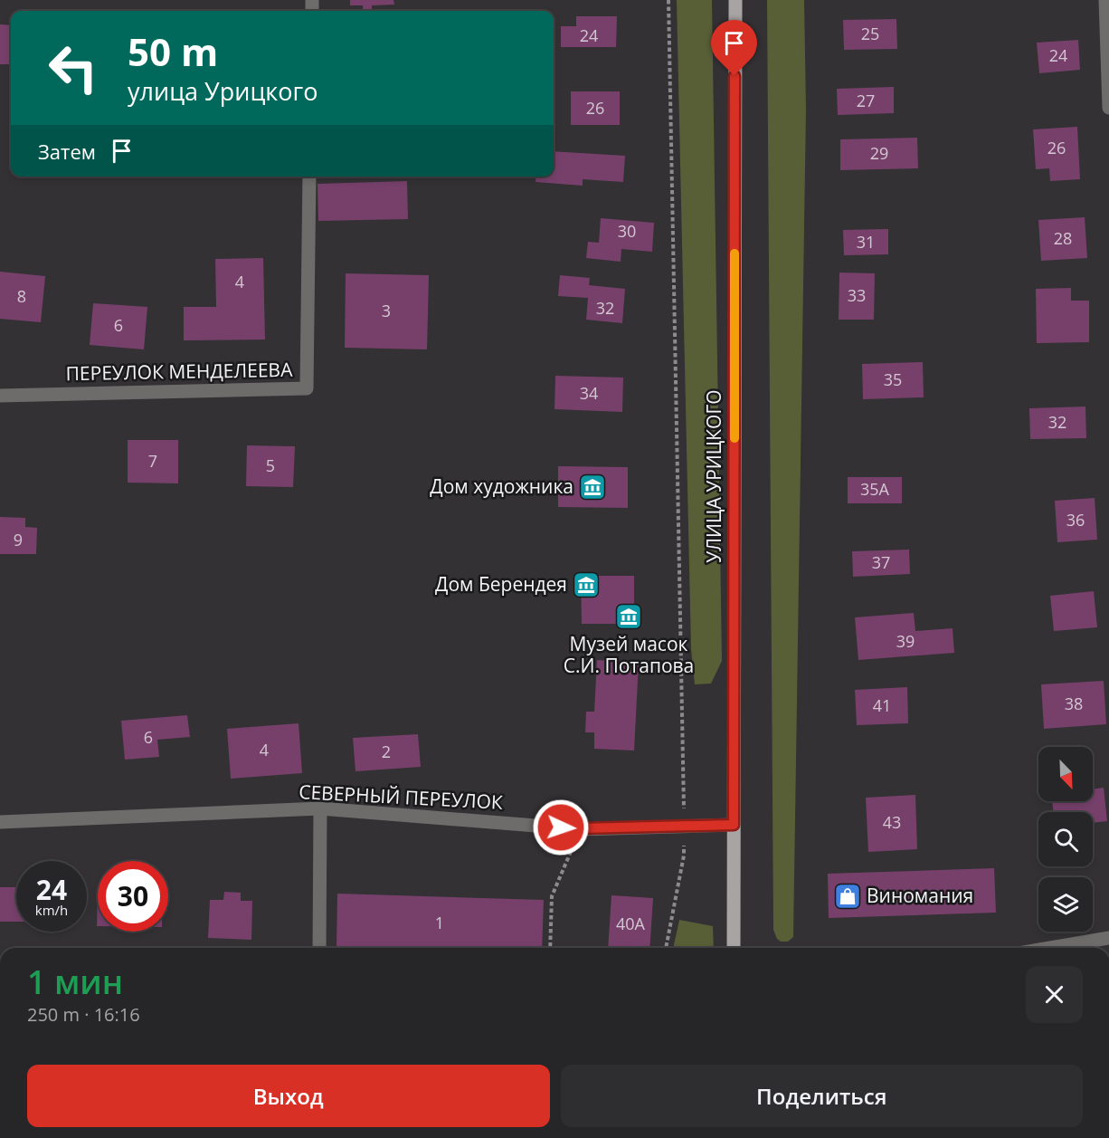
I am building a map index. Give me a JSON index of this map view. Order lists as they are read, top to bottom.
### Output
{
  "streets": {
    "main road": ["УЛИЦА УРИЦКОГО"],
    "street": ["ПЕРЕУЛОК МЕНДЕЛЕЕВА", "СЕВЕРНЫЙ ПЕРЕУЛОК"]
  },
  "crossings": [
    ["УЛИЦА УРИЦКОГО", "СЕВЕРНЫЙ ПЕРЕУЛОК"]
  ],
  "places": {
    "museum": ["Дом художника", "Дом Берендея", "Музей масок С.И. Потапова"],
    "shop": ["Виномания"]
  },
  "house_numbers": [
    "25",
    "24",
    "24",
    "27",
    "26",
    "26",
    "29",
    "30",
    "28",
    "31",
    "4",
    "33",
    "8",
    "32",
    "3",
    "6",
    "35",
    "34",
    "32",
    "7",
    "5",
    "35А",
    "36",
    "9",
    "37",
    "39",
    "38",
    "41",
    "6",
    "4",
    "2",
    "43",
    "1",
    "40А"
  ],
  "north": "bottom right",
  "page": {
    "turn": ["50 m", "улица Урицкого"],
    "then": "Затем",
    "speed": "24 km/h",
    "limit": "30",
    "heading": ["1 мин", "250 m · 16:16"],
    "buttons": ["Выход", "Поделиться"]
  }
}
